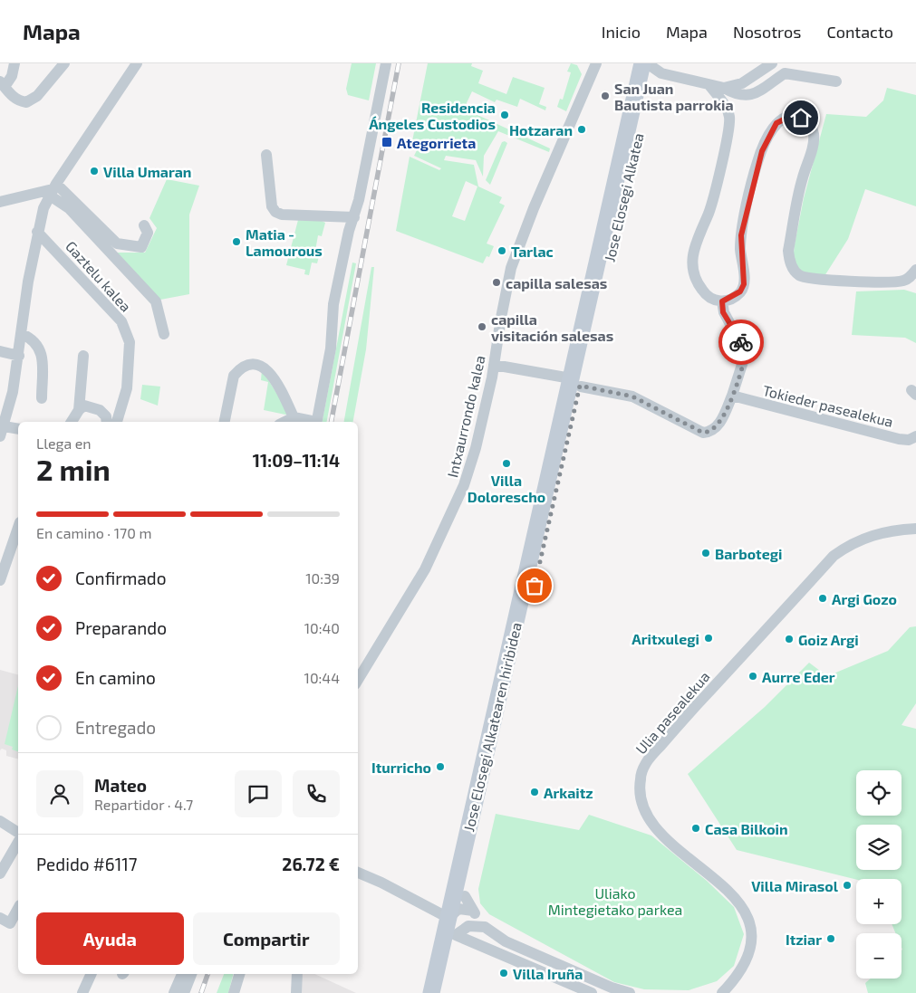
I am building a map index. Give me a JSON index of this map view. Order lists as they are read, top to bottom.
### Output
{
  "streets": {
    "main road": ["Jose Elosegi Alkatearen hiribidea"],
    "street": [
      "Gaztelu kalea",
      "Tokieder pasealekua",
      "Intxaurrondo kalea",
      "Ulia pasealekua"
    ]
  },
  "parks": ["Uliako Mintegietako parkea"],
  "places": {
    "other": [
      "San Juan Bautista parrokia",
      "Residencia Ángeles Custodios",
      "Hotzaran",
      "Villa Umaran",
      "Matia - Lamourous",
      "Tarlac",
      "capilla salesas",
      "capilla visitación salesas",
      "Villa Dolorescho",
      "Barbotegi",
      "Argi Gozo",
      "Aritxulegi",
      "Goiz Argi",
      "Aurre Eder",
      "Iturricho",
      "Arkaitz",
      "Casa Bilkoin",
      "Villa Mirasol",
      "Itziar",
      "Villa Iruña"
    ],
    "transit": ["Ategorrieta"]
  },
  "page": {
    "header": "Mapa",
    "nav": [
      "Inicio",
      "Mapa",
      "Nosotros",
      "Contacto"
    ],
    "heading": ["2 min", "Llega en", "11:09–11:14"],
    "panel": [
      "Mateo",
      "Repartidor · 4.7",
      "Pedido #6117",
      "26.72 €"
    ],
    "bar": "En camino · 170 m",
    "list": [
      ["Confirmado", "10:39"],
      ["Preparando", "10:40"],
      ["En camino", "10:44"],
      "Entregado"
    ],
    "map_buttons": ["+", "−"],
    "buttons": ["Ayuda", "Compartir"]
  }
}
